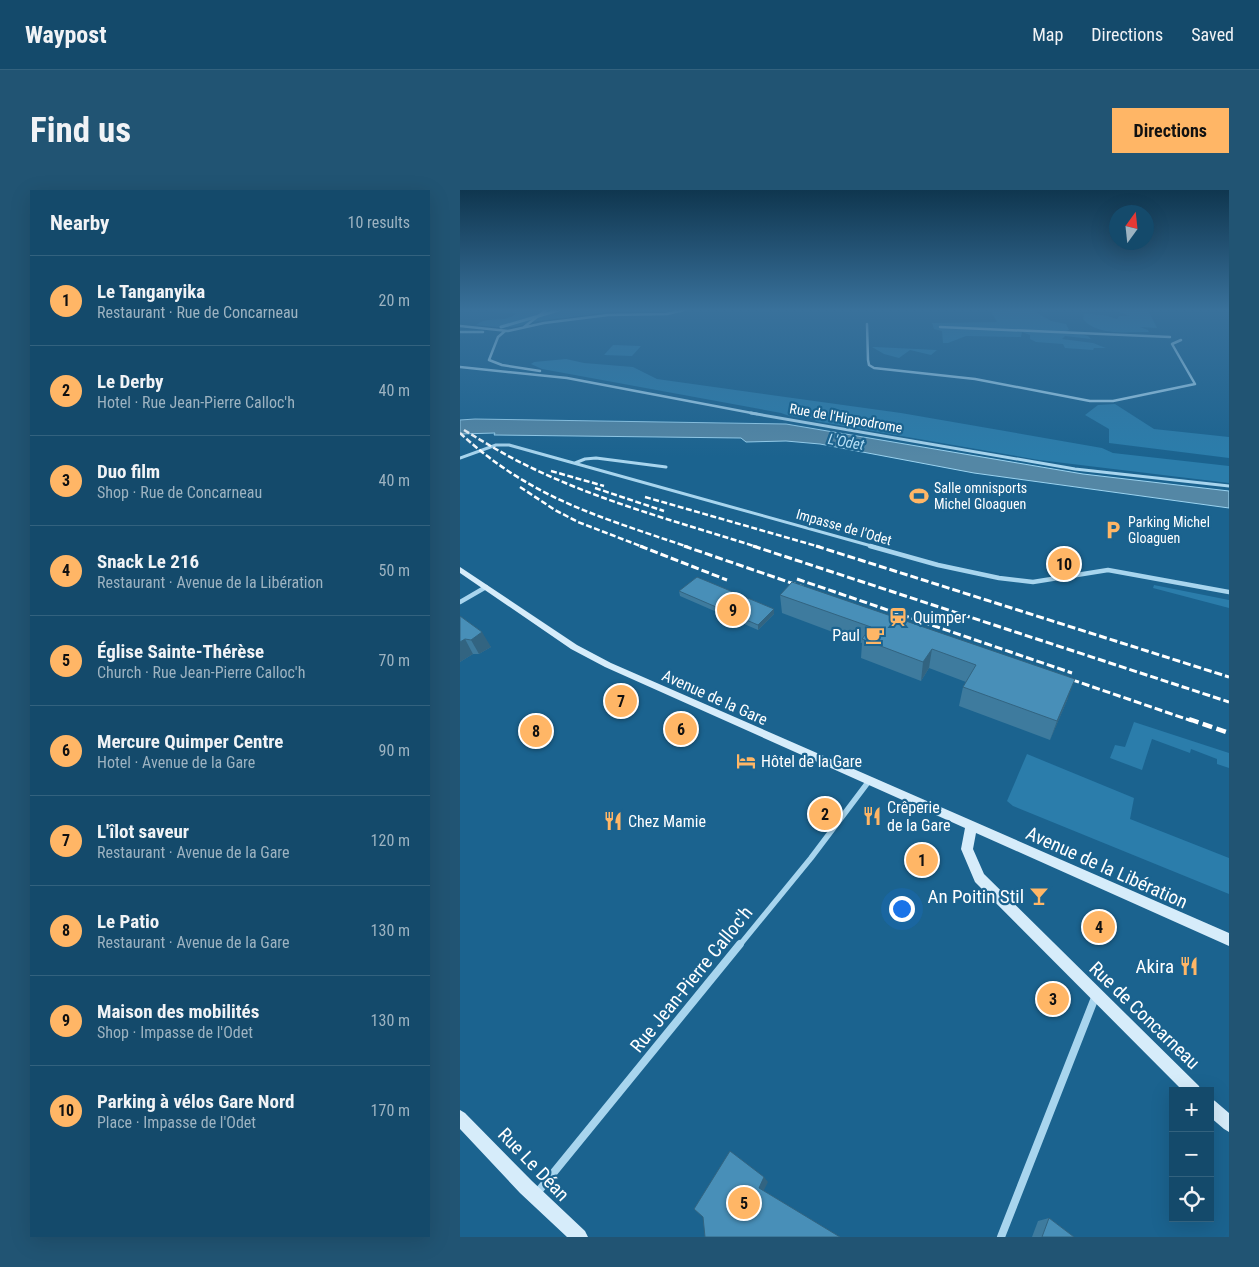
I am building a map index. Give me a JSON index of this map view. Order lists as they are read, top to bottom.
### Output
{
  "streets": {
    "main road": [
      "Avenue de la Gare",
      "Avenue de la Libération",
      "Rue de Concarneau",
      "Rue Le Déan"
    ],
    "street": ["Rue de l'Hippodrome", "Impasse de l'Odet", "Rue Jean-Pierre Calloc'h"]
  },
  "crossings": [
    ["Avenue de la Gare", "Avenue de la Libération"],
    ["Avenue de la Gare", "Rue Jean-Pierre Calloc'h"],
    ["Avenue de la Gare", "Rue de Concarneau"],
    ["Avenue de la Libération", "Rue de Concarneau"],
    ["Rue Jean-Pierre Calloc'h", "Rue Le Déan"]
  ],
  "water": ["L'Odet"],
  "places": {
    "sports": ["Salle omnisports Michel Gloaguen"],
    "parking": ["Parking Michel Gloaguen"],
    "station": ["Quimper"],
    "cafe": ["Paul"],
    "hotel": ["Hôtel de la Gare"],
    "restaurant": ["Crêperie de la Gare", "Chez Mamie", "Akira"],
    "bar": ["An Poitin Stil"]
  },
  "north": "top",
  "page": {
    "header": "Waypost",
    "nav": ["Map", "Directions", "Saved"],
    "buttons": "Directions",
    "title": "Find us",
    "heading": ["Nearby", "10 results"],
    "list": [
      {
        "mark": "1",
        "name": "Le Tanganyika",
        "note": "Restaurant · Rue de Concarneau",
        "value": "20 m"
      },
      {
        "mark": "2",
        "name": "Le Derby",
        "note": "Hotel · Rue Jean-Pierre Calloc'h",
        "value": "40 m"
      },
      {
        "mark": "3",
        "name": "Duo film",
        "note": "Shop · Rue de Concarneau",
        "value": "40 m"
      },
      {
        "mark": "4",
        "name": "Snack Le 216",
        "note": "Restaurant · Avenue de la Libération",
        "value": "50 m"
      },
      {
        "mark": "5",
        "name": "Église Sainte-Thérèse",
        "note": "Church · Rue Jean-Pierre Calloc'h",
        "value": "70 m"
      },
      {
        "mark": "6",
        "name": "Mercure Quimper Centre",
        "note": "Hotel · Avenue de la Gare",
        "value": "90 m"
      },
      {
        "mark": "7",
        "name": "L'îlot saveur",
        "note": "Restaurant · Avenue de la Gare",
        "value": "120 m"
      },
      {
        "mark": "8",
        "name": "Le Patio",
        "note": "Restaurant · Avenue de la Gare",
        "value": "130 m"
      },
      {
        "mark": "9",
        "name": "Maison des mobilités",
        "note": "Shop · Impasse de l'Odet",
        "value": "130 m"
      },
      {
        "mark": "10",
        "name": "Parking à vélos Gare Nord",
        "note": "Place · Impasse de l'Odet",
        "value": "170 m"
      }
    ],
    "pins": [
      "10",
      "9",
      "7",
      "6",
      "8",
      "2",
      "1",
      "4",
      "3",
      "5"
    ],
    "map_buttons": ["+", "−"]
  }
}
